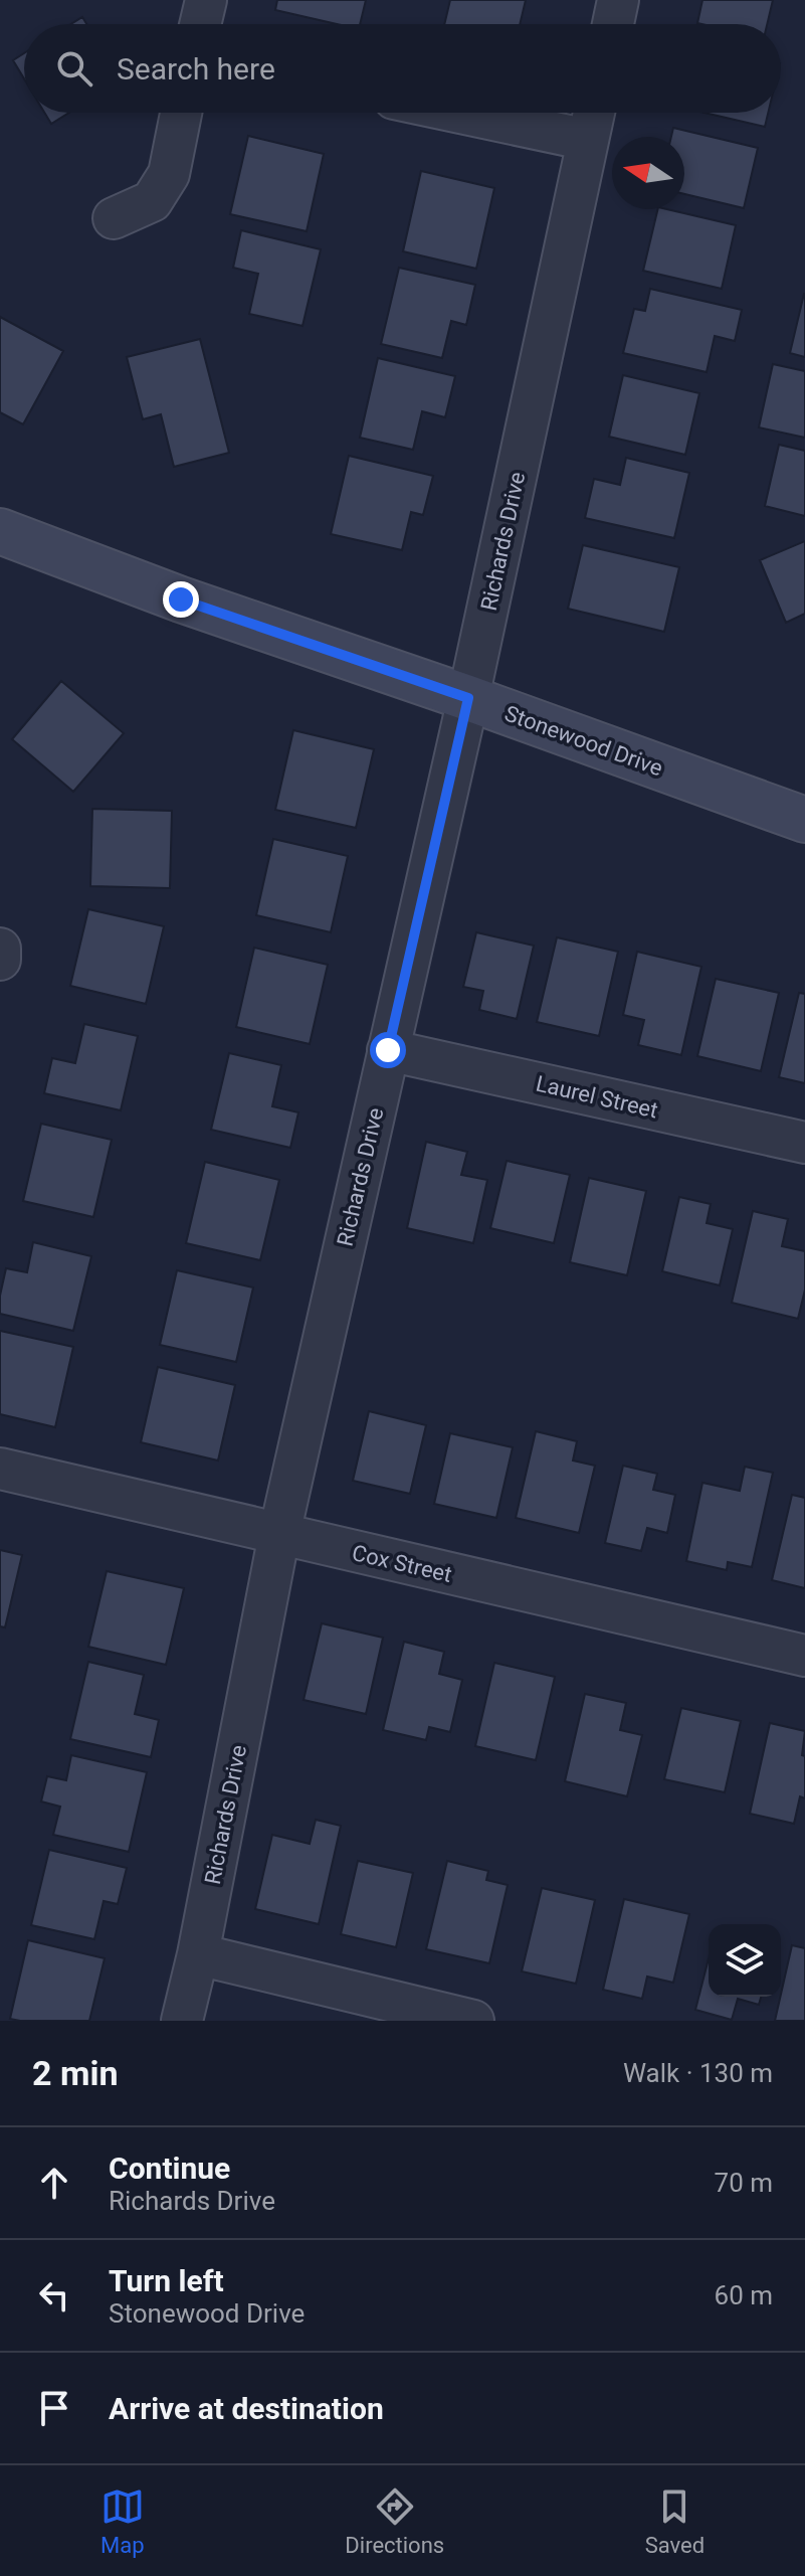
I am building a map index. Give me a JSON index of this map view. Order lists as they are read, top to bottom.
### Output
{
  "streets": {
    "street": [
      "Richards Drive",
      "Stonewood Drive",
      "Laurel Street",
      "Cox Street"
    ]
  },
  "crossings": [
    ["Richards Drive", "Stonewood Drive"],
    ["Richards Drive", "Laurel Street"],
    ["Richards Drive", "Cox Street"]
  ],
  "north": "left",
  "page": {
    "search": "Search here",
    "heading": ["2 min", "Walk · 130 m"],
    "list": [
      ["Continue", "Richards Drive", "70 m"],
      ["Turn left", "Stonewood Drive", "60 m"],
      "Arrive at destination"
    ],
    "nav": ["Map", "Directions", "Saved"]
  }
}
